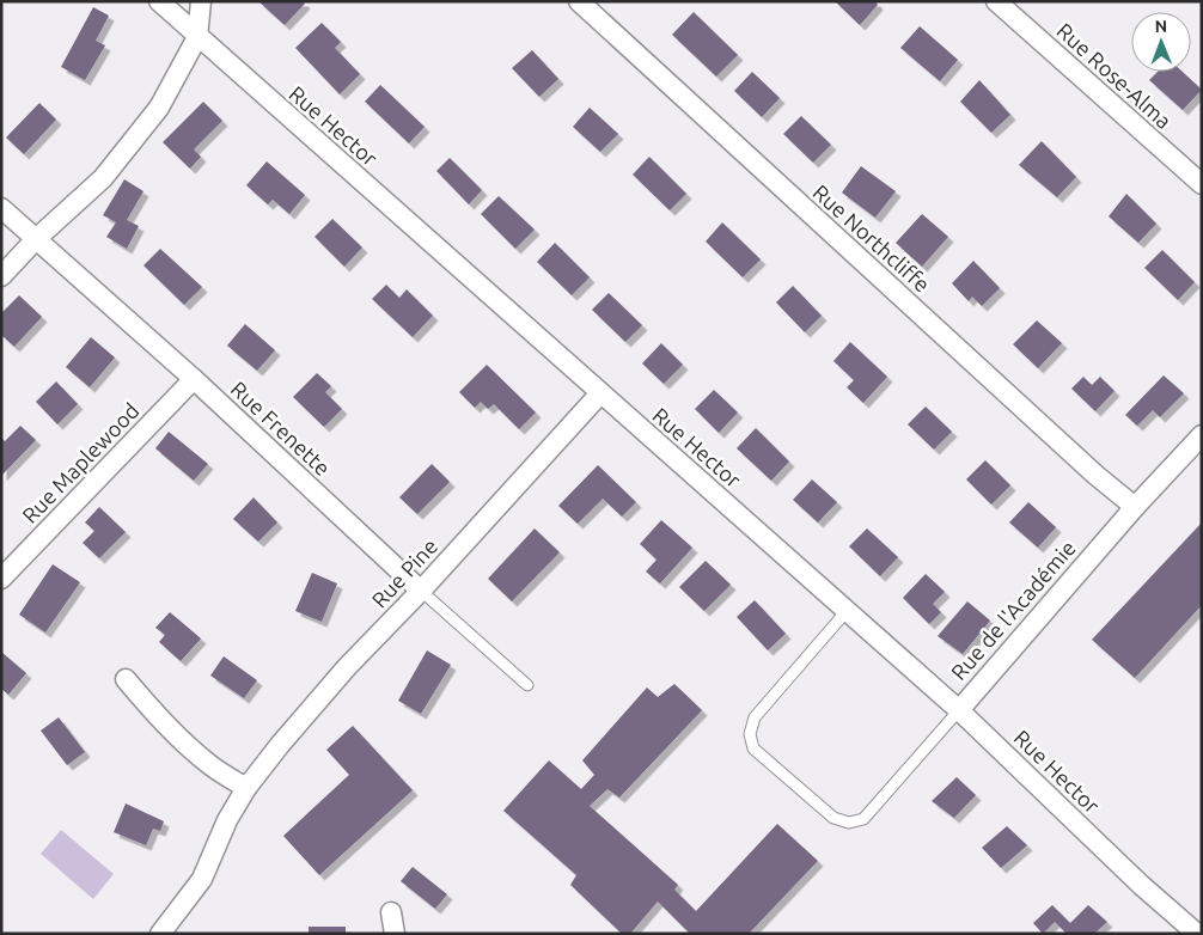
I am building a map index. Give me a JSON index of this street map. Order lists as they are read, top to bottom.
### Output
{
  "streets": {
    "street": [
      "Rue Rose-Alma",
      "Rue Hector",
      "Rue Northcliffe",
      "Rue Frenette",
      "Rue Maplewood",
      "Rue Pine",
      "Rue de l'Académie"
    ]
  },
  "crossings": [
    ["Rue Hector", "Rue Pine"],
    ["Rue Hector", "Rue de l'Académie"],
    ["Rue Northcliffe", "Rue de l'Académie"],
    ["Rue Frenette", "Rue Maplewood"],
    ["Rue Frenette", "Rue Pine"]
  ],
  "north": "top"
}
